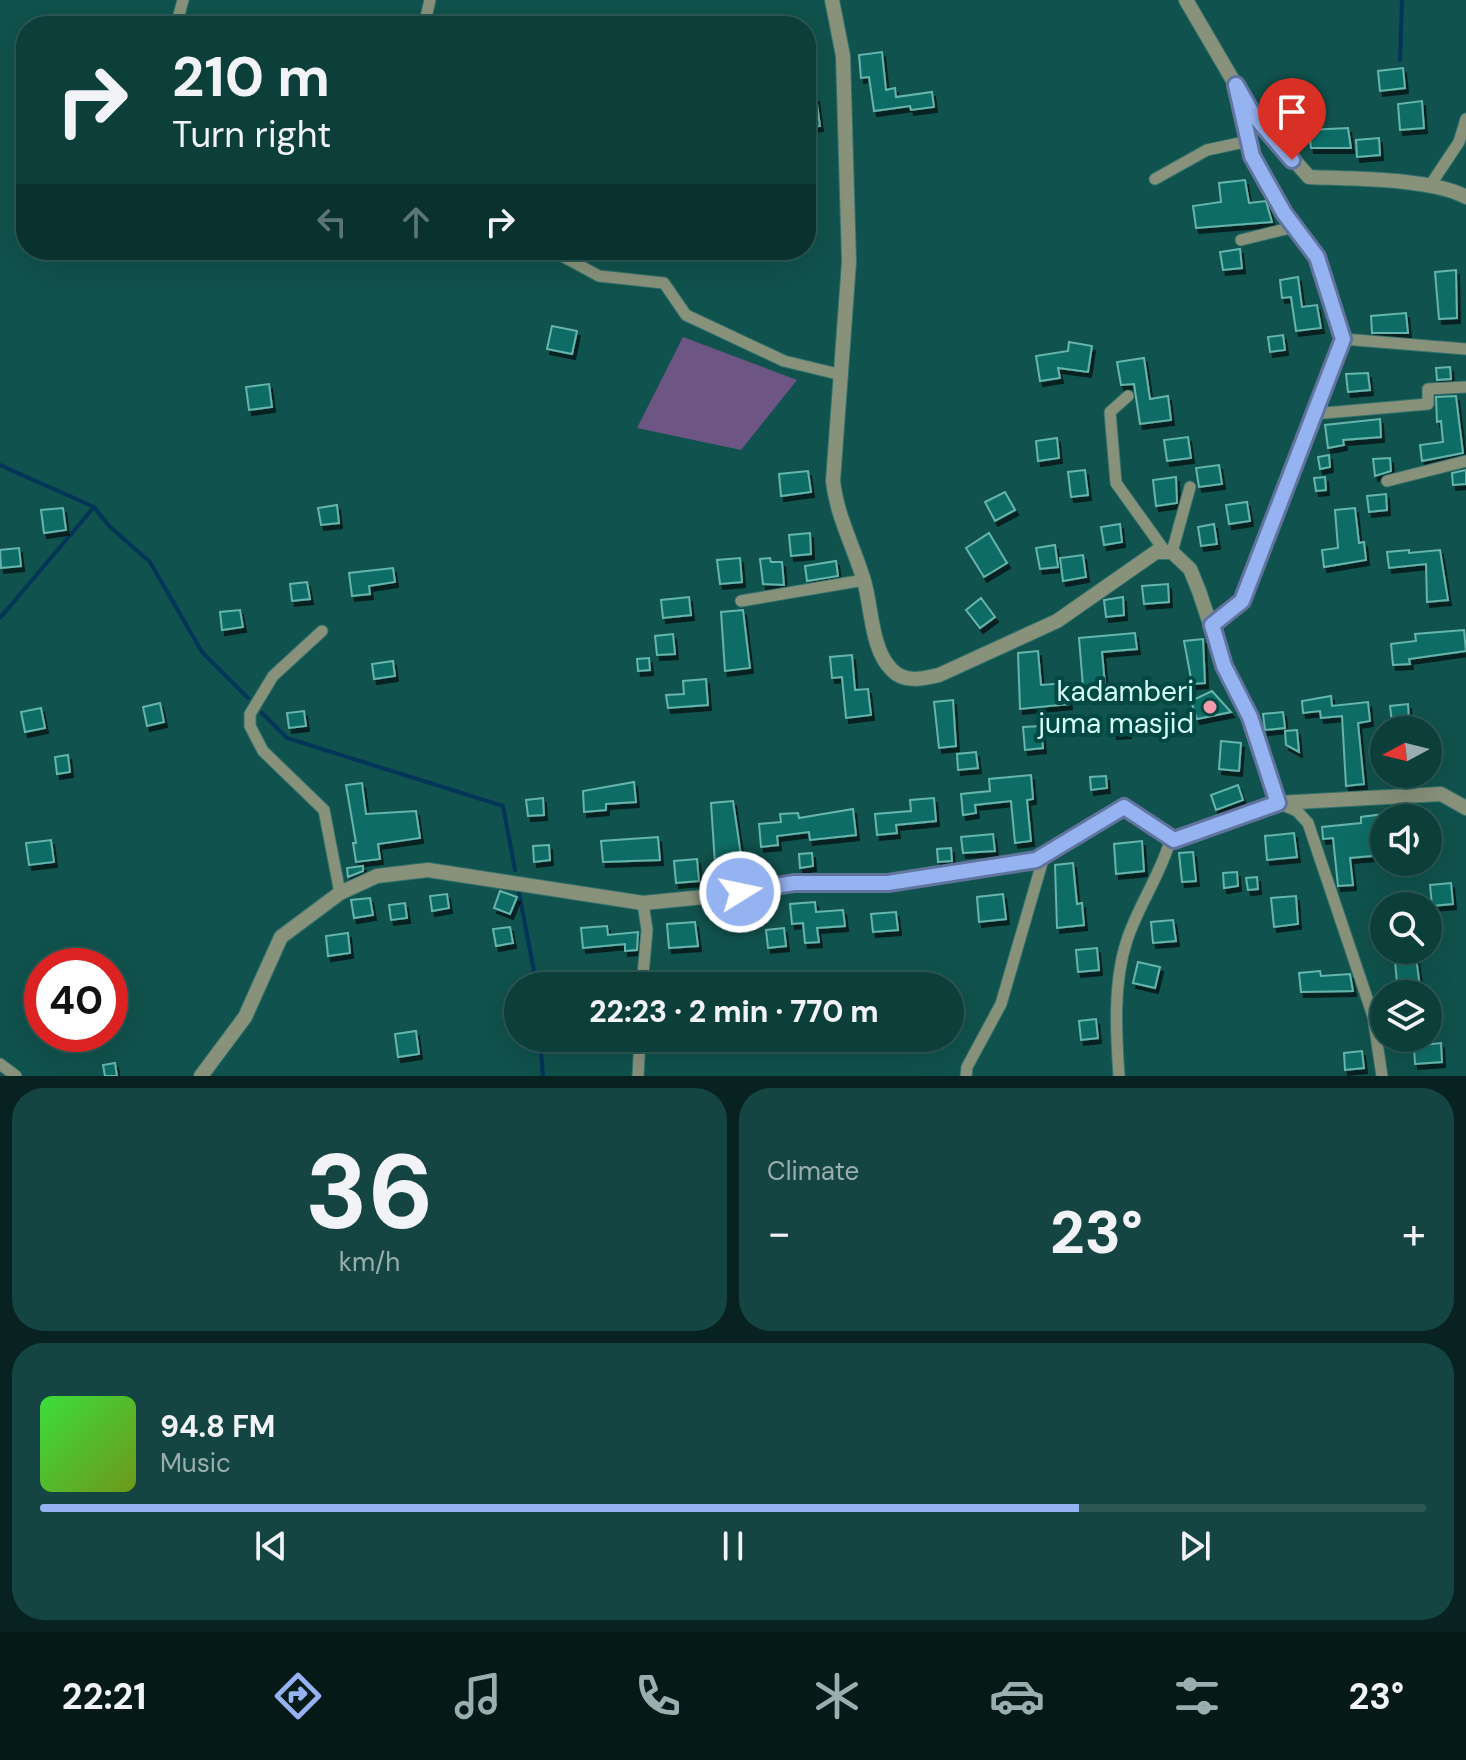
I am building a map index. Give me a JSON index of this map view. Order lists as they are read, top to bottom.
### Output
{
  "places": ["kadamberi juma masjid"],
  "north": "left",
  "page": {
    "turn": ["210 m", "Turn right"],
    "limit": "40",
    "trip": "22:23 · 2 min · 770 m",
    "tile": [
      ["36", "km/h"],
      "Climate"
    ],
    "heat": ["−", "23°", "+"],
    "song": ["94.8 FM", "Music"],
    "tabs": ["22:21", "23°"]
  }
}
